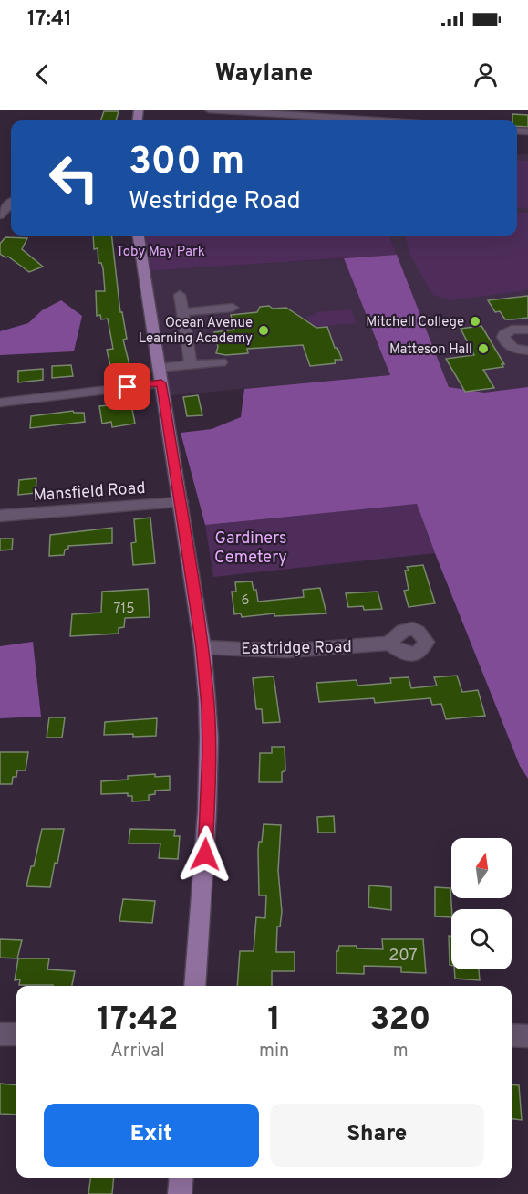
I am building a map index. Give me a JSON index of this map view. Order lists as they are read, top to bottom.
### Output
{
  "streets": {
    "street": ["Mansfield Road", "Eastridge Road"]
  },
  "parks": ["Toby May Park", "Gardiners Cemetery"],
  "places": ["Mitchell College", "Ocean Avenue Learning Academy", "Matteson Hall"],
  "house_numbers": ["6", "715", "207"],
  "north": "top",
  "page": {
    "status": "17:41",
    "header": "Waylane",
    "turn": ["300 m", "Westridge Road"],
    "eta": [
      "17:42",
      "Arrival",
      "1",
      "min",
      "320",
      "m"
    ],
    "buttons": ["Exit", "Share"]
  }
}
